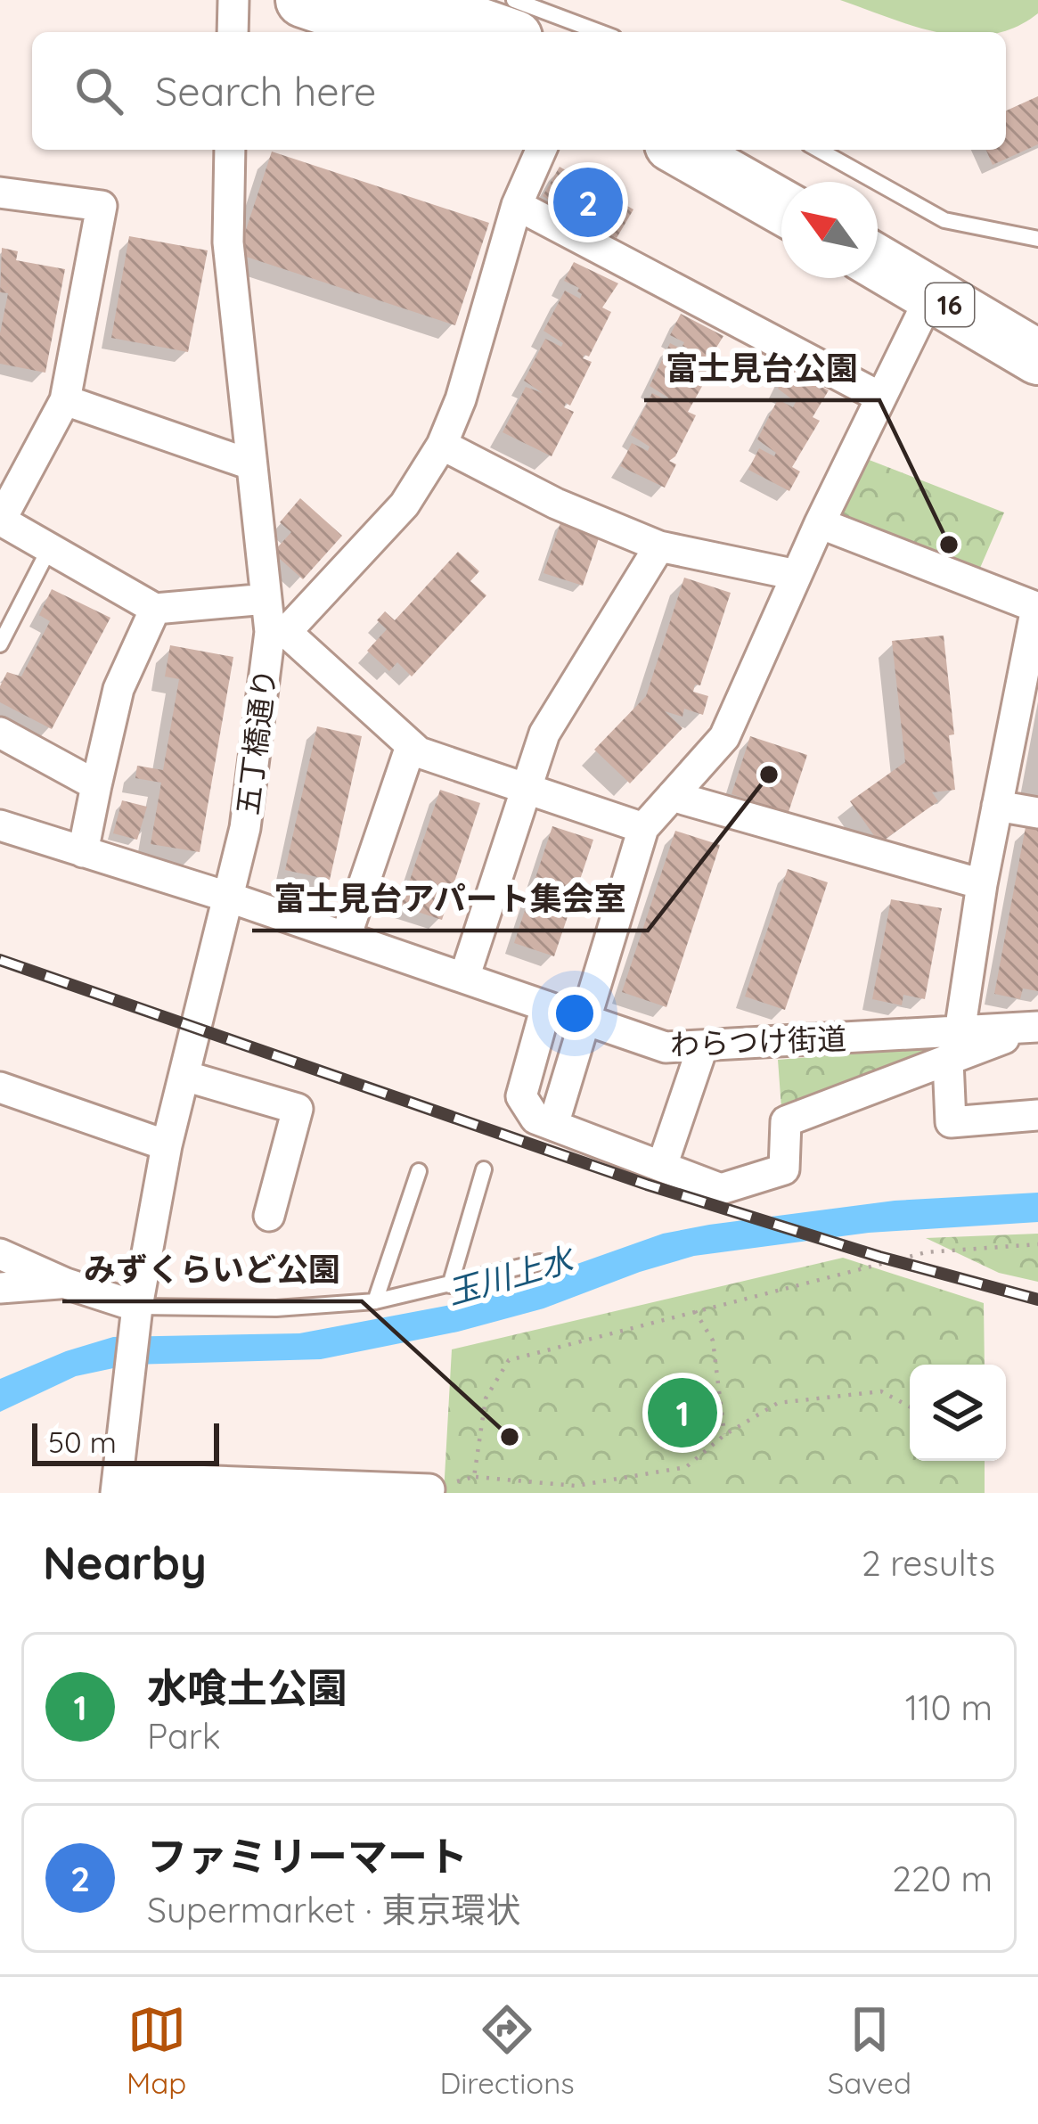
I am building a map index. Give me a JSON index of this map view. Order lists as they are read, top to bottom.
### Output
{
  "streets": {
    "highway": ["16"],
    "street": ["五丁橋通り", "わらつけ街道"]
  },
  "crossings": [
    ["五丁橋通り", "わらつけ街道"]
  ],
  "water": ["玉川上水"],
  "places": ["富士見台公園", "富士見台アパート集会室", "みずくらいど公園"],
  "scale_bar": "50 m",
  "north": "top left",
  "page": {
    "search": "Search here",
    "pins": ["2", "1"],
    "scale": "50 m",
    "heading": ["Nearby", "2 results"],
    "list": [
      {
        "mark": "1",
        "name": "水喰土公園",
        "note": "Park",
        "value": "110 m"
      },
      {
        "mark": "2",
        "name": "ファミリーマート",
        "note": "Supermarket · 東京環状",
        "value": "220 m"
      }
    ],
    "nav": ["Map", "Directions", "Saved"]
  }
}
